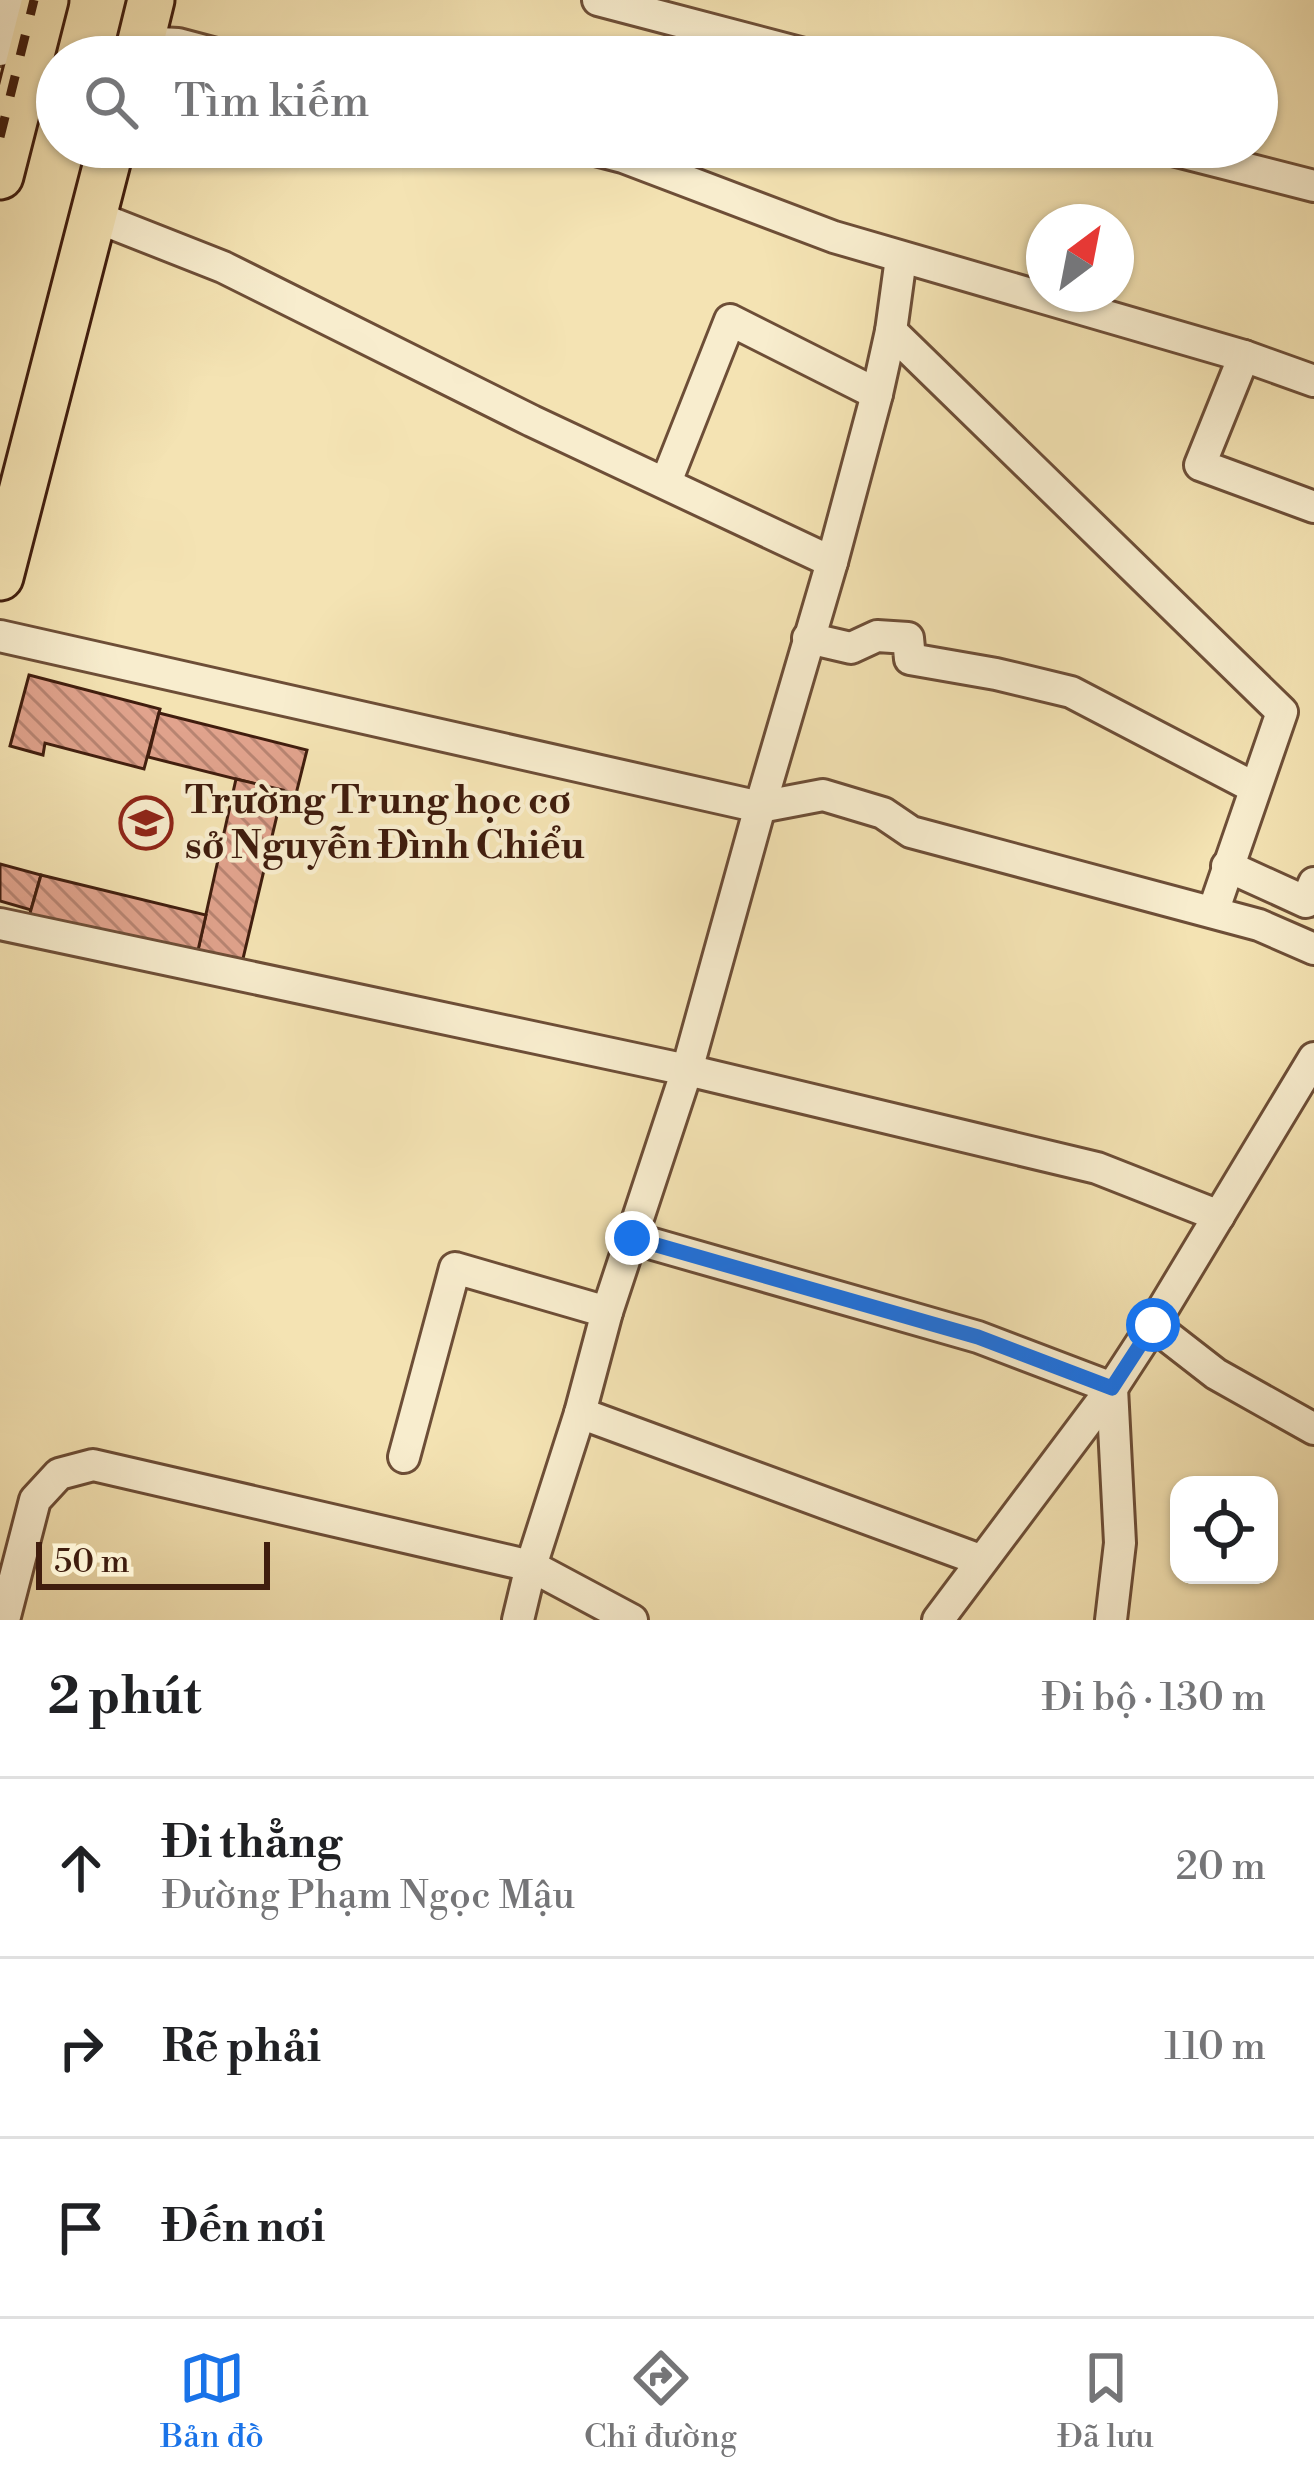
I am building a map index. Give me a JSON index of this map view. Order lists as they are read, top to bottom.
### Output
{
  "places": {
    "school or university": ["Trường Trung học cơ sở Nguyễn Đình Chiểu"]
  },
  "scale_bar": "50 m",
  "north": "top right",
  "page": {
    "search": "Tìm kiếm",
    "scale": "50 m",
    "heading": ["2 phút", "Đi bộ · 130 m"],
    "list": [
      ["Đi thẳng", "Đường Phạm Ngọc Mậu", "20 m"],
      ["Rẽ phải", "110 m"],
      "Đến nơi"
    ],
    "nav": ["Bản đồ", "Chỉ đường", "Đã lưu"]
  }
}
